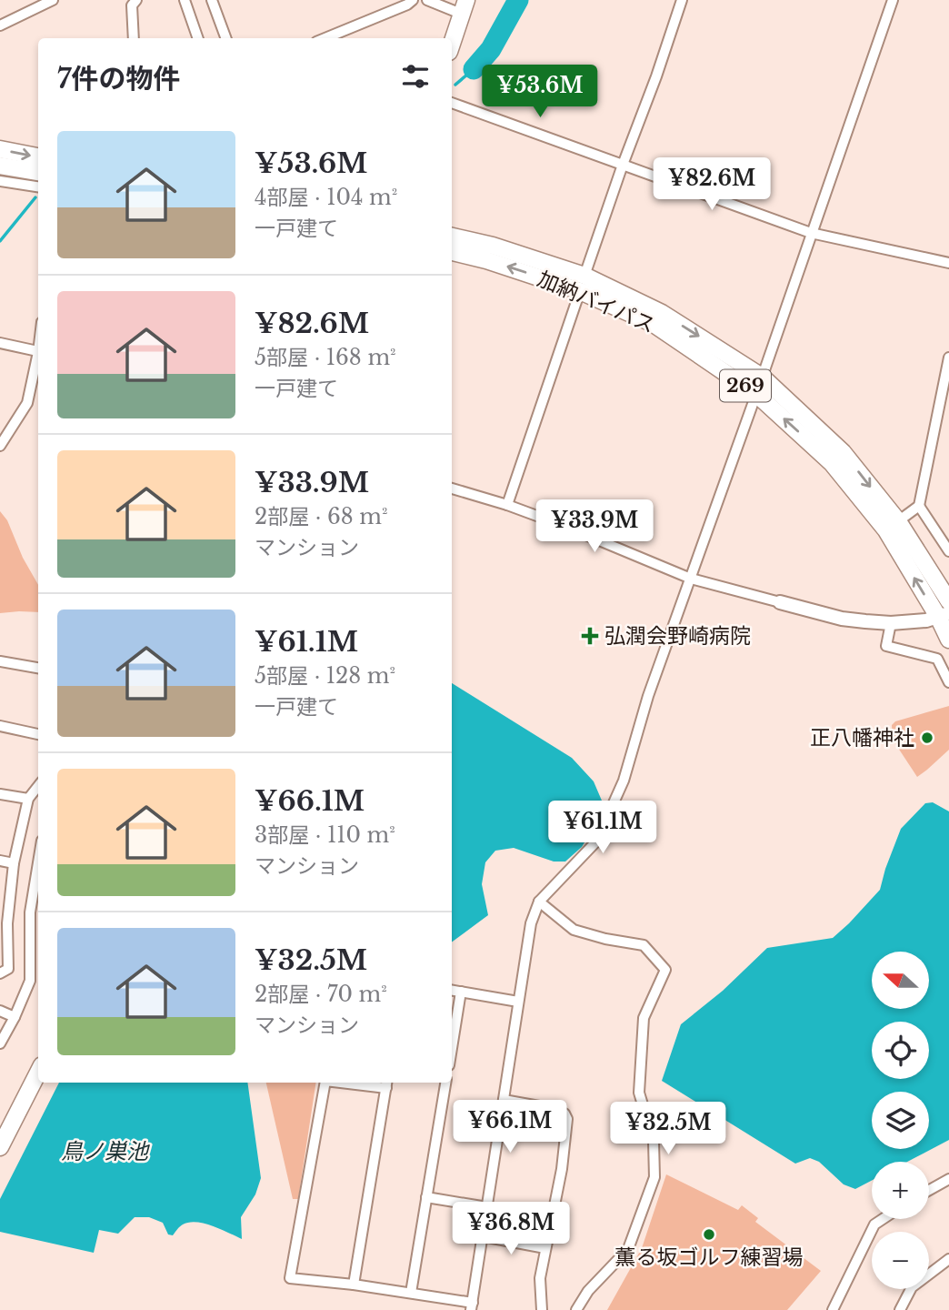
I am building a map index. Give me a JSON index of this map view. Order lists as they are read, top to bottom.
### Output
{
  "streets": {
    "main road": ["加納バイパス", "269"]
  },
  "water": ["鳥ノ巣池"],
  "places": {
    "health": ["弘潤会野崎病院"],
    "other": ["正八幡神社", "薫る坂ゴルフ練習場"]
  },
  "north": "left",
  "page": {
    "heading": "7件の物件",
    "price": [
      "¥53.6M",
      "¥82.6M",
      "¥33.9M",
      "¥61.1M",
      "¥66.1M",
      "¥32.5M",
      "¥36.8M"
    ],
    "list": [
      {
        "name": "¥53.6M",
        "note": "4部屋 · 104 m² · 一戸建て"
      },
      {
        "name": "¥82.6M",
        "note": "5部屋 · 168 m² · 一戸建て"
      },
      {
        "name": "¥33.9M",
        "note": "2部屋 · 68 m² · マンション"
      },
      {
        "name": "¥61.1M",
        "note": "5部屋 · 128 m² · 一戸建て"
      },
      {
        "name": "¥66.1M",
        "note": "3部屋 · 110 m² · マンション"
      },
      {
        "name": "¥32.5M",
        "note": "2部屋 · 70 m² · マンション"
      }
    ],
    "map_buttons": ["+", "−"]
  }
}
